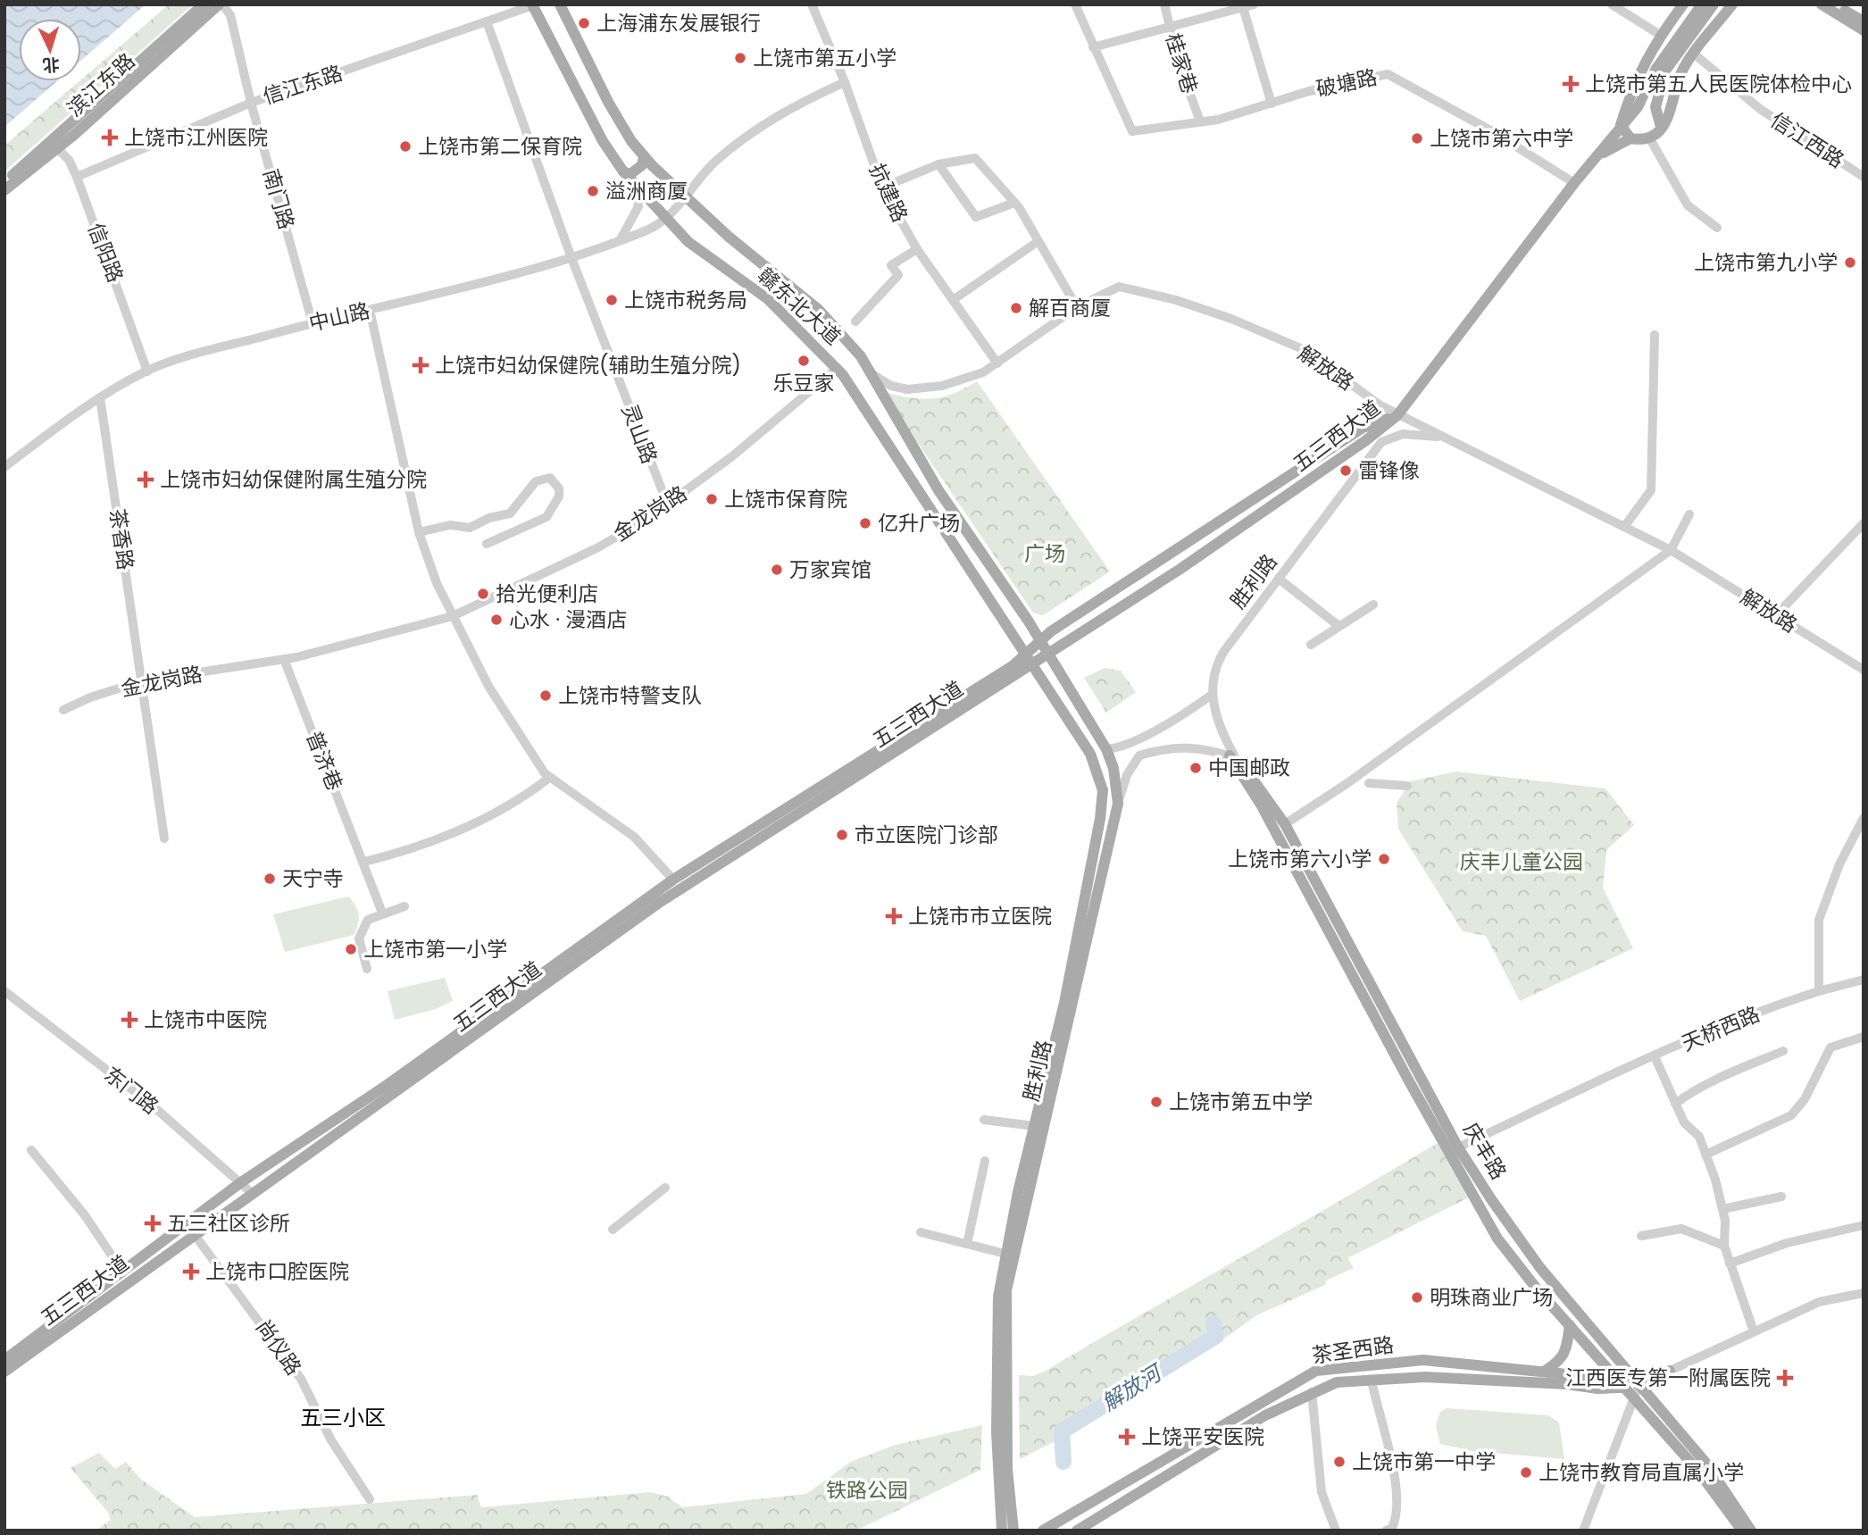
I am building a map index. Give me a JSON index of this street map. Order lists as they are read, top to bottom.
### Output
{
  "streets": {
    "main road": [
      "滨江东路",
      "赣东北大道",
      "五三西大道",
      "胜利路",
      "庆丰路",
      "茶圣西路"
    ],
    "street": [
      "桂家巷",
      "破塘路",
      "信江东路",
      "信江西路",
      "抗建路",
      "南门路",
      "信阳路",
      "中山路",
      "解放路",
      "灵山路",
      "金龙岗路",
      "茶香路",
      "普济巷",
      "天桥西路",
      "东门路",
      "尚仪路"
    ]
  },
  "crossings": [
    ["桂家巷", "破塘路"],
    ["滨江东路", "南门路"],
    ["滨江东路", "信阳路"],
    ["信江东路", "南门路"],
    ["信江东路", "信阳路"],
    ["信江东路", "赣东北大道"],
    ["信江东路", "灵山路"],
    ["抗建路", "中山路"],
    ["抗建路", "解放路"],
    ["南门路", "中山路"],
    ["信阳路", "中山路"],
    ["赣东北大道", "中山路"],
    ["赣东北大道", "五三西大道"],
    ["赣东北大道", "金龙岗路"],
    ["赣东北大道", "胜利路"],
    ["中山路", "灵山路"],
    ["中山路", "茶香路"],
    ["中山路", "胜利路"],
    ["解放路", "五三西大道"],
    ["解放路", "胜利路"],
    ["灵山路", "金龙岗路"],
    ["五三西大道", "胜利路"],
    ["五三西大道", "东门路"],
    ["五三西大道", "尚仪路"],
    ["金龙岗路", "茶香路"],
    ["金龙岗路", "普济巷"],
    ["胜利路", "庆丰路"],
    ["天桥西路", "庆丰路"],
    ["庆丰路", "茶圣西路"]
  ],
  "districts": ["五三小区"],
  "water": ["解放河"],
  "parks": ["广场", "庆丰儿童公园", "铁路公园"],
  "places": {
    "other": [
      "上海浦东发展银行",
      "上饶市第五小学",
      "上饶市第六中学",
      "上饶市第二保育院",
      "溢洲商厦",
      "上饶市第九小学",
      "上饶市税务局",
      "解百商厦",
      "乐豆家",
      "雷锋像",
      "上饶市保育院",
      "亿升广场",
      "万家宾馆",
      "拾光便利店",
      "心水 · 漫酒店",
      "上饶市特警支队",
      "中国邮政",
      "市立医院门诊部",
      "上饶市第六小学",
      "天宁寺",
      "上饶市第一小学",
      "上饶市第五中学",
      "明珠商业广场",
      "上饶市第一中学",
      "上饶市教育局直属小学"
    ],
    "health": [
      "上饶市第五人民医院体检中心",
      "上饶市江州医院",
      "上饶市妇幼保健院(辅助生殖分院)",
      "上饶市妇幼保健附属生殖分院",
      "上饶市市立医院",
      "上饶市中医院",
      "五三社区诊所",
      "上饶市口腔医院",
      "江西医专第一附属医院",
      "上饶平安医院"
    ]
  },
  "north": "bottom"
}
